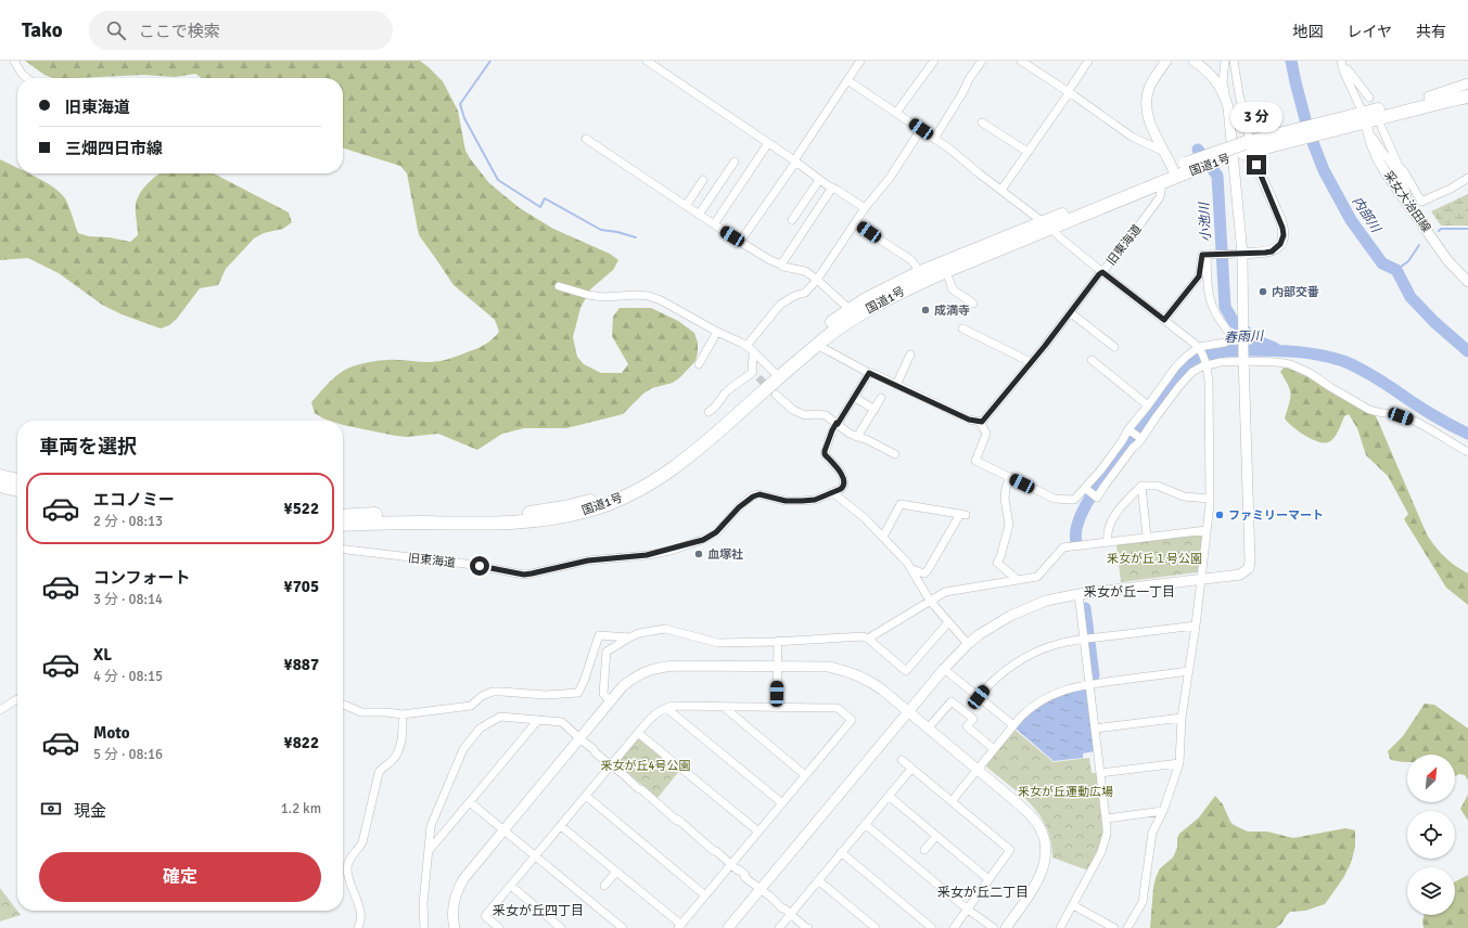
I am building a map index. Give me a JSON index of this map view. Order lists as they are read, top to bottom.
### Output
{
  "streets": {
    "highway": ["国道1号"],
    "street": ["采女大治田線", "旧東海道"]
  },
  "crossings": [
    ["国道1号", "采女大治田線"],
    ["国道1号", "旧東海道"]
  ],
  "districts": ["釆女が丘一丁目", "釆女が丘二丁目", "釆女が丘四丁目"],
  "water": ["内部川", "小池川", "春雨川"],
  "parks": ["釆女が丘１号公園", "釆女が丘4号公園", "釆女が丘運動広場"],
  "places": [
    "内部交番",
    "成満寺",
    "ファミリーマート",
    "血塚社"
  ],
  "north": "top right",
  "page": {
    "header": "Tako",
    "search": "ここで検索",
    "nav": ["地図", "レイヤ", "共有"],
    "banner": ["旧東海道", "三畑四日市線"],
    "bubble": "3 分",
    "heading": "車両を選択",
    "list": [
      {
        "name": "エコノミー",
        "note": "2 分 · 08:13",
        "value": "¥522"
      },
      {
        "name": "コンフォート",
        "note": "3 分 · 08:14",
        "value": "¥705"
      },
      {
        "name": "XL",
        "note": "4 分 · 08:15",
        "value": "¥887"
      },
      {
        "name": "Moto",
        "note": "5 分 · 08:16",
        "value": "¥822"
      }
    ],
    "pay": ["現金", "1.2 km"],
    "buttons": "確定"
  }
}
